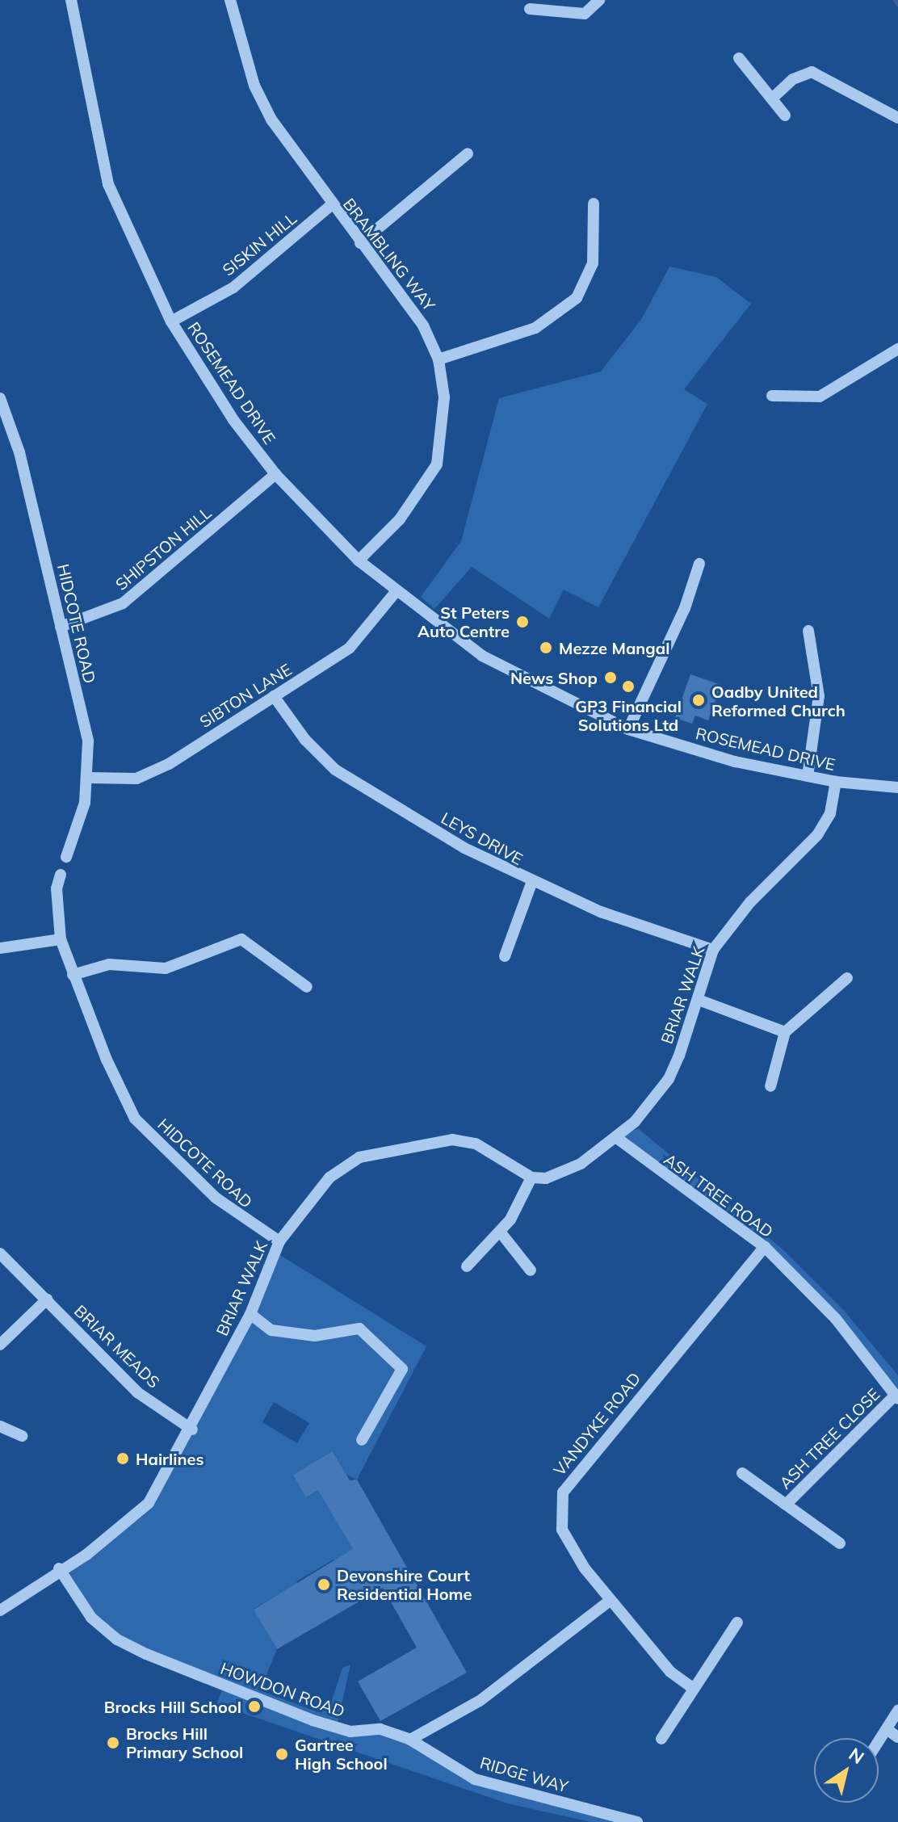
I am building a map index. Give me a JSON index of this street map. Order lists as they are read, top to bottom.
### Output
{
  "streets": {
    "street": [
      "SISKIN HILL",
      "BRAMBLING WAY",
      "ROSEMEAD DRIVE",
      "SHIPSTON HILL",
      "HIDCOTE ROAD",
      "SIBTON LANE",
      "LEYS DRIVE",
      "BRIAR WALK",
      "ASH TREE ROAD",
      "BRIAR MEADS",
      "VANDYKE ROAD",
      "ASH TREE CLOSE",
      "HOWDON ROAD",
      "RIDGE WAY"
    ]
  },
  "crossings": [
    ["SISKIN HILL", "BRAMBLING WAY"],
    ["SISKIN HILL", "ROSEMEAD DRIVE"],
    ["BRAMBLING WAY", "ROSEMEAD DRIVE"],
    ["ROSEMEAD DRIVE", "SHIPSTON HILL"],
    ["ROSEMEAD DRIVE", "SIBTON LANE"],
    ["ROSEMEAD DRIVE", "BRIAR WALK"],
    ["SHIPSTON HILL", "HIDCOTE ROAD"],
    ["HIDCOTE ROAD", "SIBTON LANE"],
    ["HIDCOTE ROAD", "BRIAR WALK"],
    ["SIBTON LANE", "LEYS DRIVE"],
    ["LEYS DRIVE", "BRIAR WALK"],
    ["BRIAR WALK", "ASH TREE ROAD"],
    ["BRIAR WALK", "BRIAR MEADS"],
    ["ASH TREE ROAD", "VANDYKE ROAD"],
    ["ASH TREE ROAD", "ASH TREE CLOSE"],
    ["HOWDON ROAD", "RIDGE WAY"]
  ],
  "places": [
    "St Peters Auto Centre",
    "Mezze Mangal",
    "News Shop",
    "GP3 Financial Solutions Ltd",
    "Oadby United Reformed Church",
    "Hairlines",
    "Devonshire Court Residential Home",
    "Brocks Hill School",
    "Brocks Hill Primary School",
    "Gartree High School"
  ],
  "north": "top right"
}
